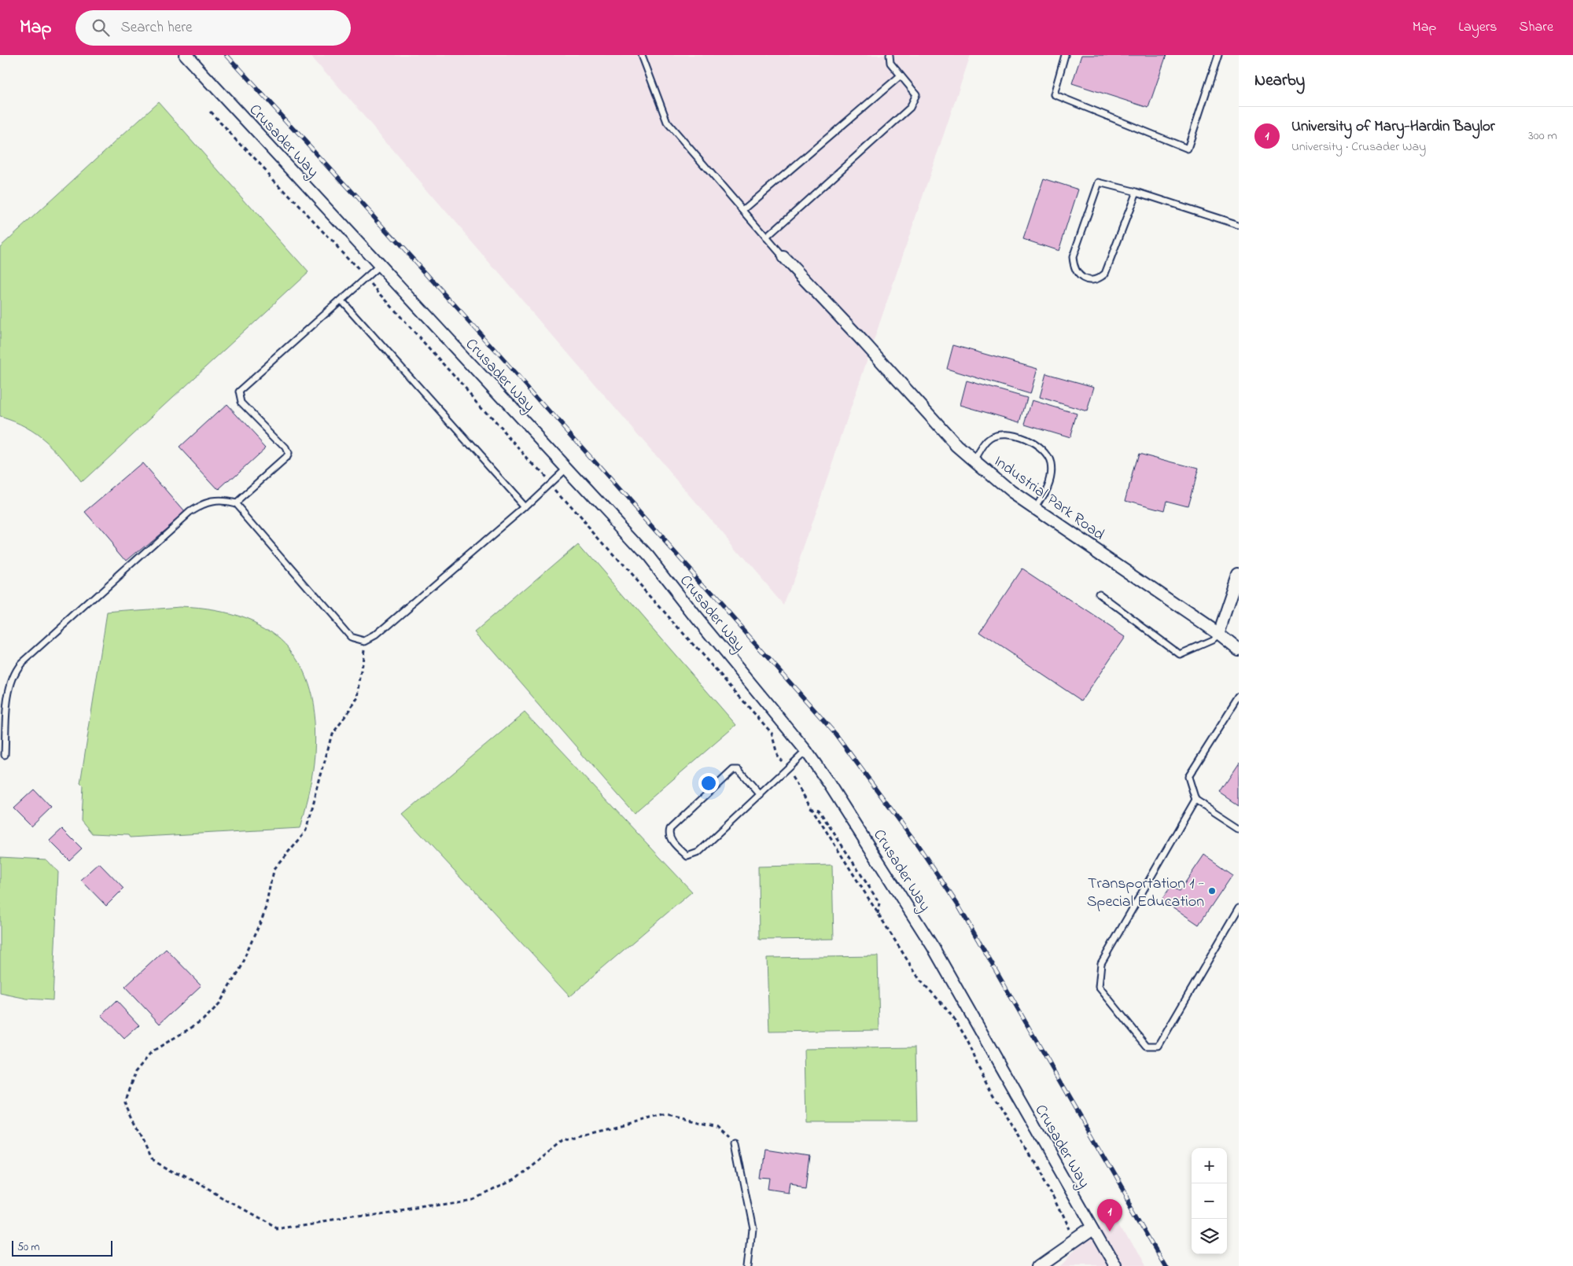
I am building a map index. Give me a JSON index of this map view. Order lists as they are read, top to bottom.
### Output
{
  "streets": {
    "street": ["Crusader Way", "Industrial Park Road"]
  },
  "places": ["Transportation 1 - Special Education"],
  "scale_bar": "50 m",
  "page": {
    "header": "Map",
    "search": "Search here",
    "nav": ["Map", "Layers", "Share"],
    "heading": "Nearby",
    "list": [
      {
        "mark": "1",
        "name": "University of Mary-Hardin Baylor",
        "note": "University · Crusader Way",
        "value": "300 m"
      }
    ],
    "map_buttons": ["+", "−"],
    "pins": "1",
    "scale": "50 m"
  }
}
